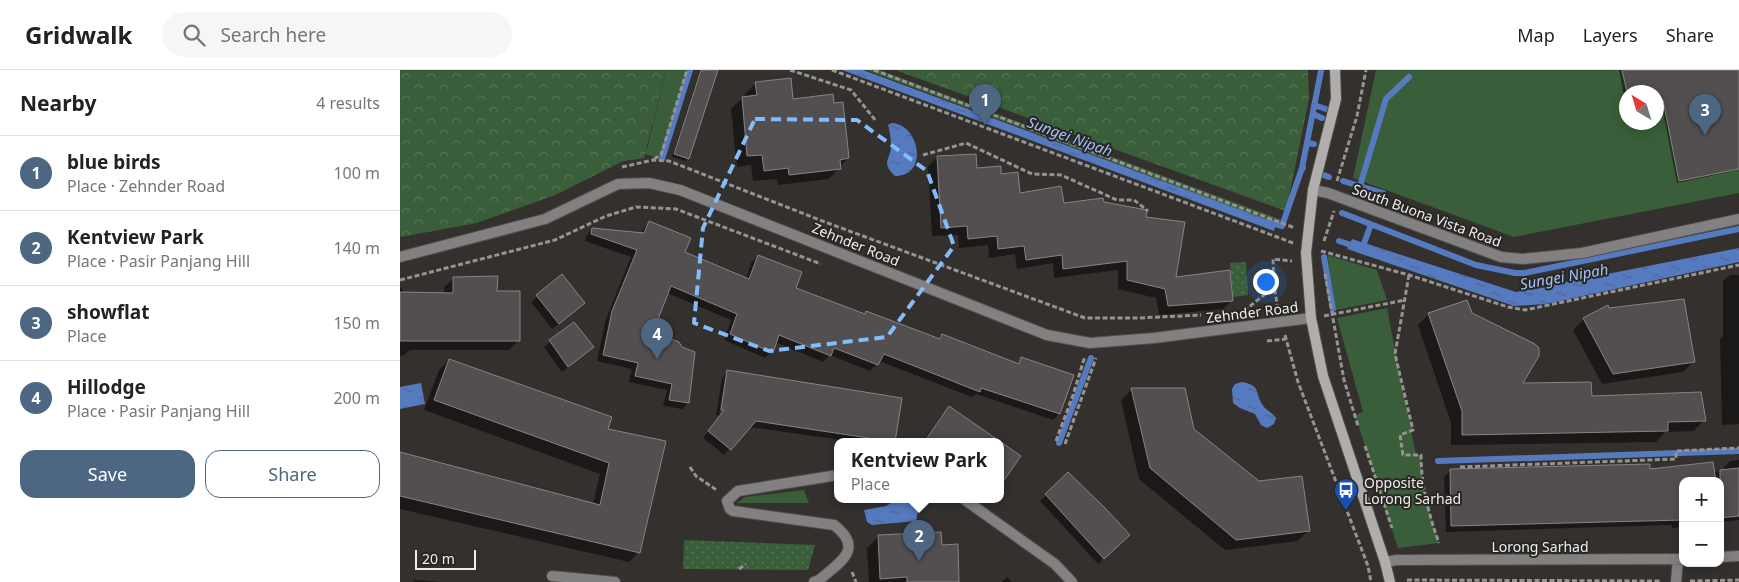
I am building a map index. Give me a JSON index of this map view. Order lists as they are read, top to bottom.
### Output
{
  "streets": {
    "street": ["South Buona Vista Road", "Zehnder Road", "Lorong Sarhad"]
  },
  "water": ["Sungei Nipah"],
  "places": {
    "bus stop": ["Opposite Lorong Sarhad"]
  },
  "scale_bar": "20 m",
  "north": "top left",
  "page": {
    "header": "Gridwalk",
    "search": "Search here",
    "nav": ["Map", "Layers", "Share"],
    "heading": ["Nearby", "4 results"],
    "pins": [
      "1",
      "3",
      "4",
      "2"
    ],
    "list": [
      {
        "mark": "1",
        "name": "blue birds",
        "note": "Place · Zehnder Road",
        "value": "100 m"
      },
      {
        "mark": "2",
        "name": "Kentview Park",
        "note": "Place · Pasir Panjang Hill",
        "value": "140 m"
      },
      {
        "mark": "3",
        "name": "showflat",
        "note": "Place",
        "value": "150 m"
      },
      {
        "mark": "4",
        "name": "Hillodge",
        "note": "Place · Pasir Panjang Hill",
        "value": "200 m"
      }
    ],
    "buttons": ["Save", "Share"],
    "popup": ["Kentview Park", "Place"],
    "map_buttons": ["+", "−"],
    "scale": "20 m"
  }
}
